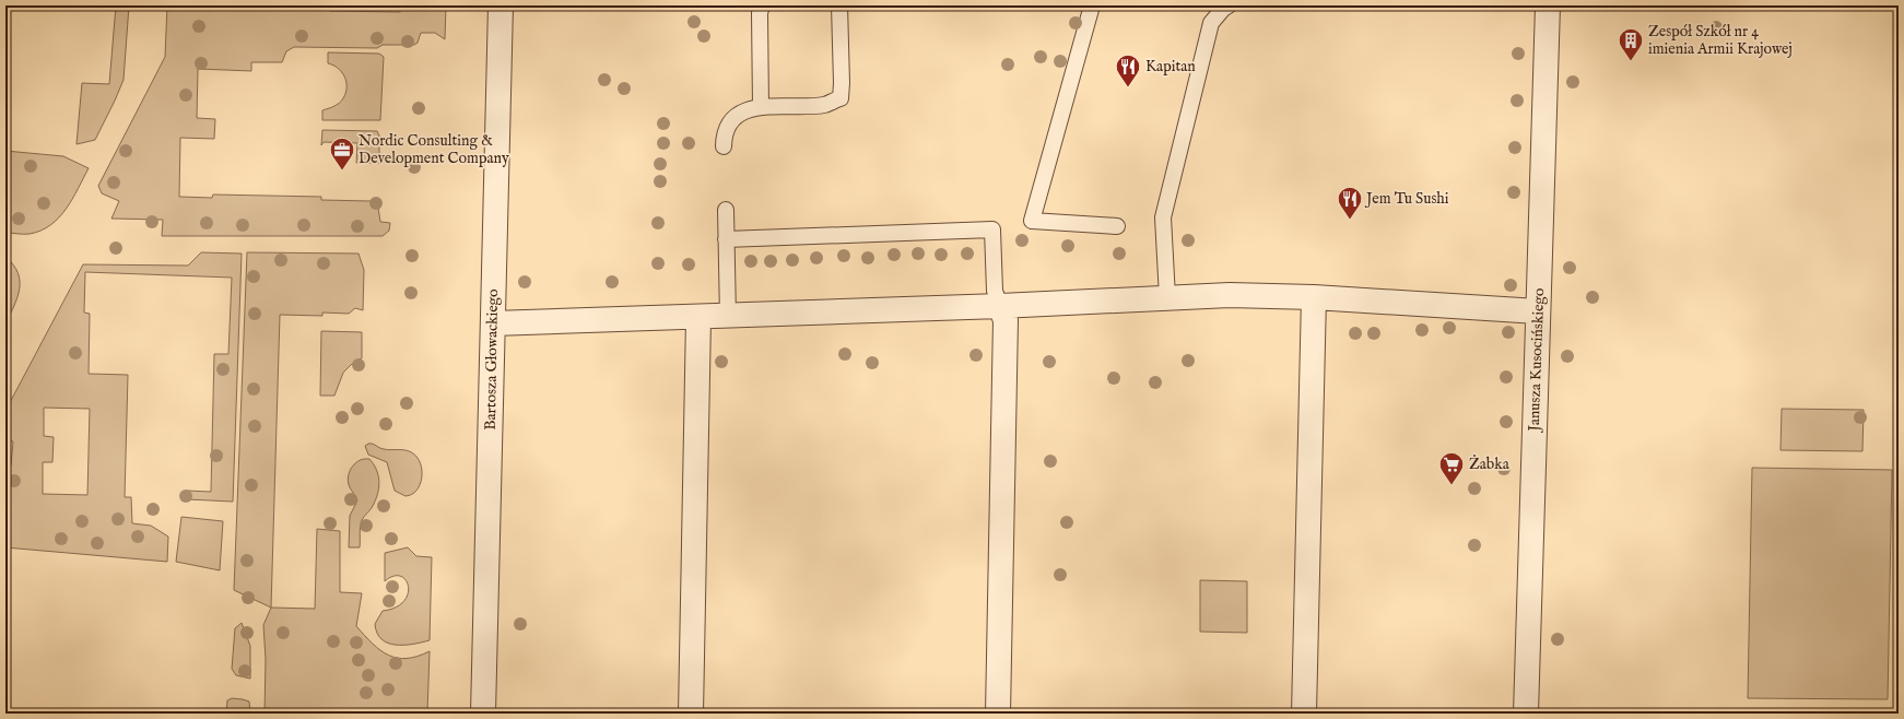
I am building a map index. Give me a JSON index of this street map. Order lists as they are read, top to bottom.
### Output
{
  "streets": {
    "street": ["Bartosza Głowackiego", "Janusza Kusocińskiego"]
  },
  "places": {
    "building": ["Zespół Szkół nr 4 imienia Armii Krajowej"],
    "restaurant": ["Kapitan", "Jem Tu Sushi"],
    "office": ["Nordic Consulting & Development Company"],
    "supermarket": ["Żabka"]
  }
}
